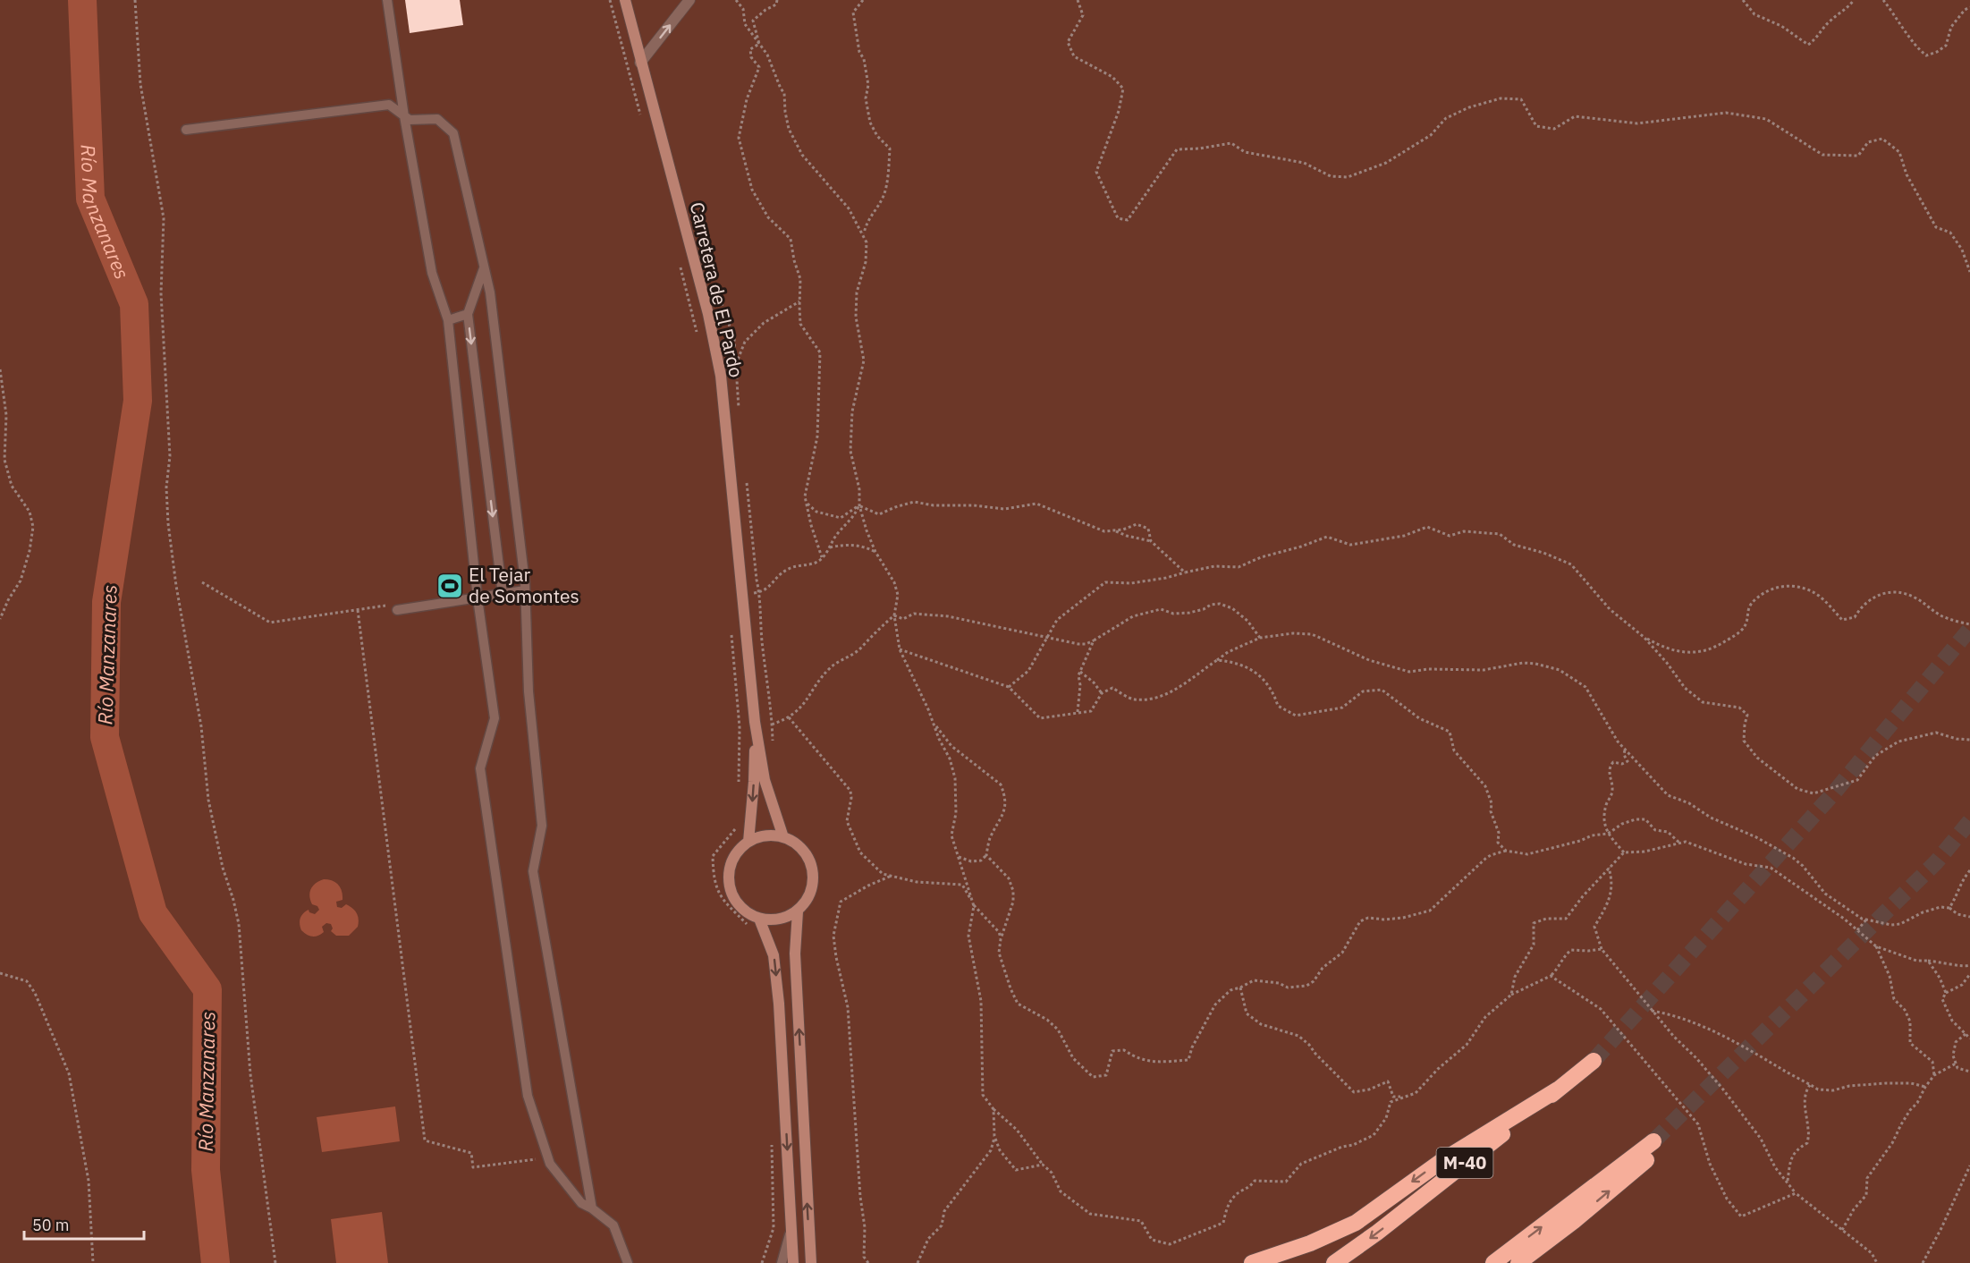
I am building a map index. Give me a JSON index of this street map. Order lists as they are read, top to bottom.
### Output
{
  "streets": {
    "highway": ["M-40"],
    "street": ["Carretera de El Pardo"]
  },
  "water": ["Río Manzanares"],
  "places": {
    "sports": ["El Tejar de Somontes"]
  },
  "scale_bar": "50 m"
}
